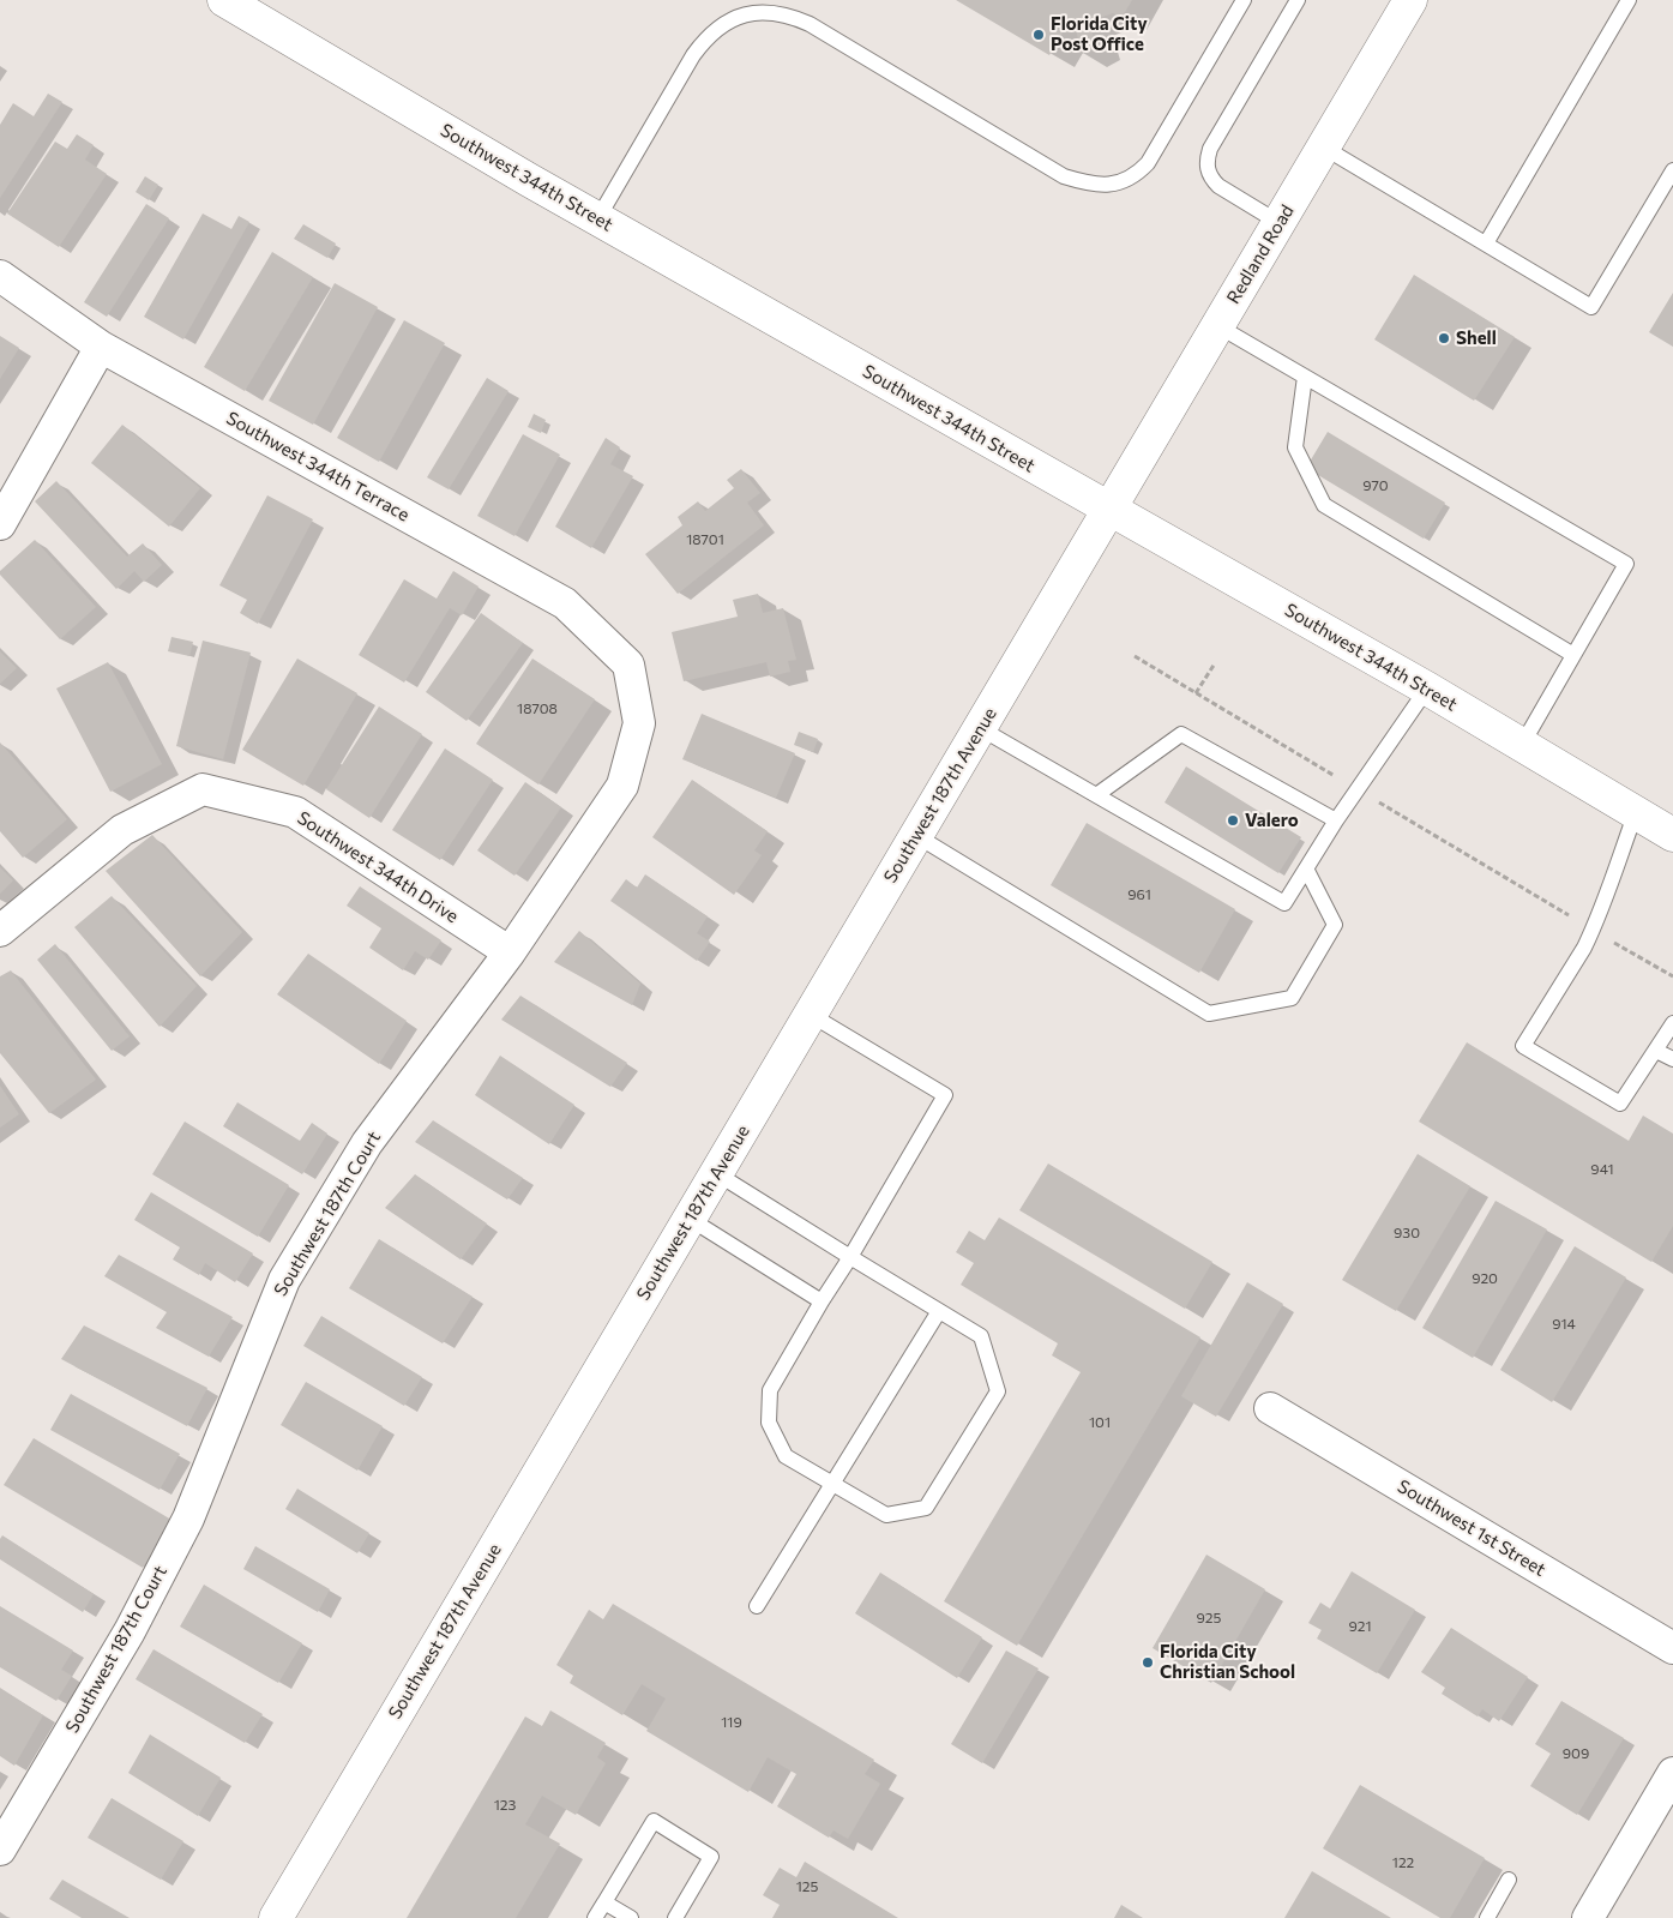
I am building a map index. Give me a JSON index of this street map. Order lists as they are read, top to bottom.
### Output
{
  "streets": {
    "street": [
      "Southwest 344th Street",
      "Redland Road",
      "Southwest 344th Terrace",
      "Southwest 187th Avenue",
      "Southwest 344th Drive",
      "Southwest 187th Court",
      "Southwest 1st Street"
    ]
  },
  "crossings": [
    ["Southwest 344th Street", "Redland Road"],
    ["Southwest 344th Street", "Southwest 187th Avenue"],
    ["Redland Road", "Southwest 187th Avenue"],
    ["Southwest 344th Terrace", "Southwest 187th Court"],
    ["Southwest 344th Drive", "Southwest 187th Court"]
  ],
  "places": [
    "Florida City Post Office",
    "Shell",
    "Valero",
    "Florida City Christian School"
  ],
  "house_numbers": [
    "970",
    "18701",
    "18708",
    "961",
    "941",
    "930",
    "920",
    "914",
    "101",
    "925",
    "921",
    "119",
    "909",
    "123",
    "122",
    "125"
  ]
}
